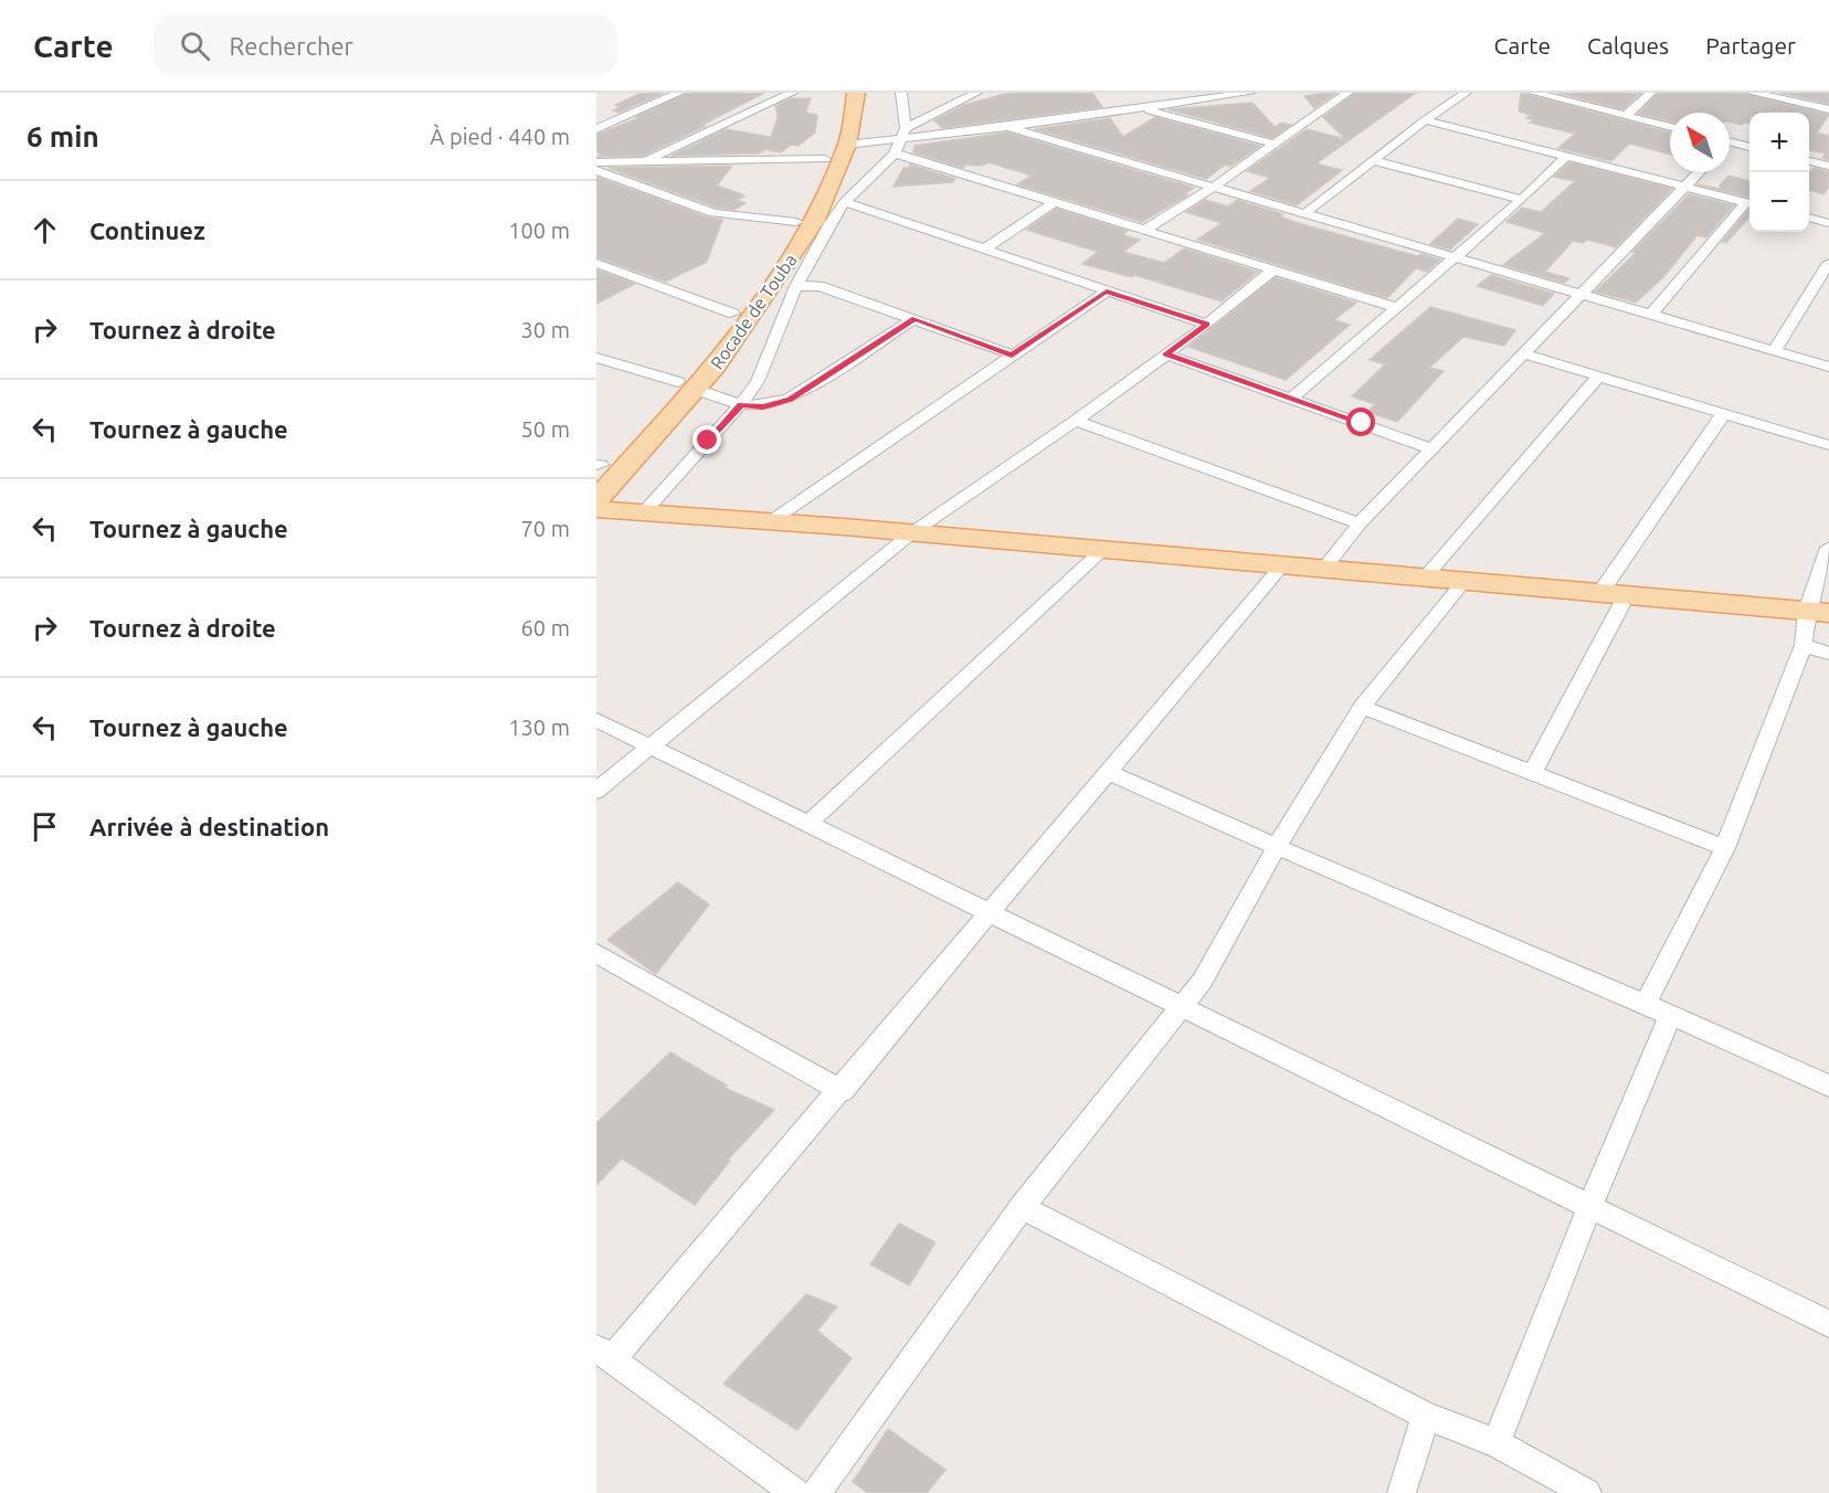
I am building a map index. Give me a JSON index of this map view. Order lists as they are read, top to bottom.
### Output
{
  "streets": {
    "main road": ["Rocade de Touba"]
  },
  "north": "top left",
  "page": {
    "header": "Carte",
    "search": "Rechercher",
    "nav": ["Carte", "Calques", "Partager"],
    "heading": ["6 min", "À pied · 440 m"],
    "map_buttons": ["+", "−"],
    "list": [
      ["Continuez", "100 m"],
      ["Tournez à droite", "30 m"],
      ["Tournez à gauche", "50 m"],
      ["Tournez à gauche", "70 m"],
      ["Tournez à droite", "60 m"],
      ["Tournez à gauche", "130 m"],
      "Arrivée à destination"
    ]
  }
}
